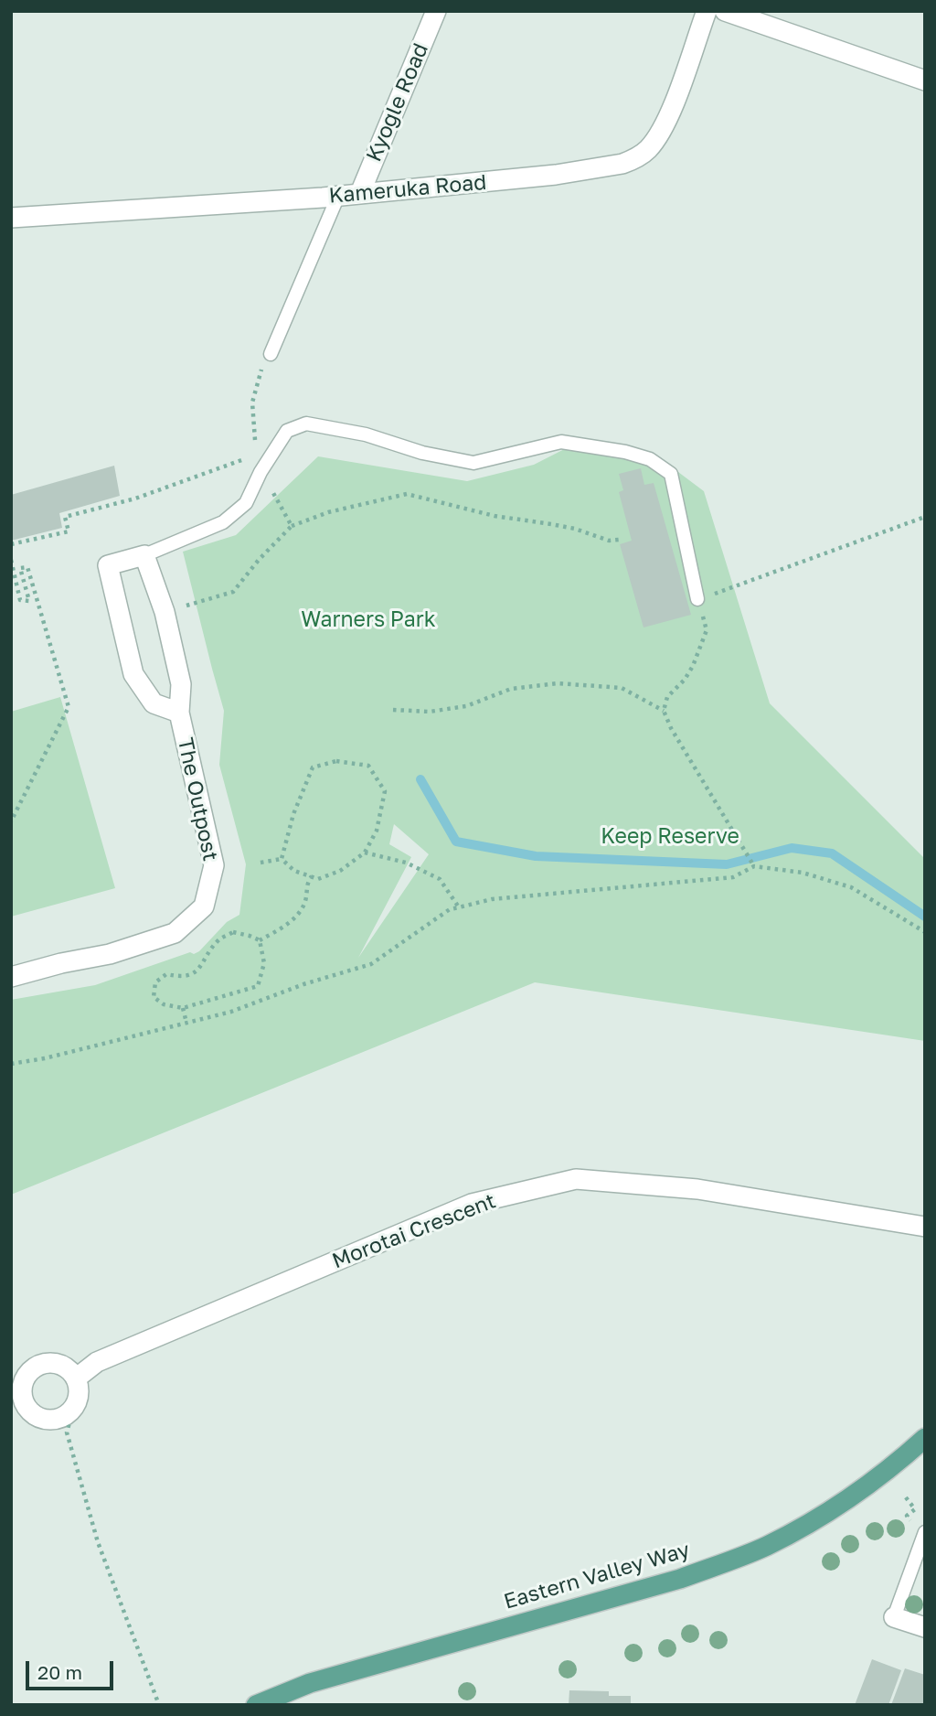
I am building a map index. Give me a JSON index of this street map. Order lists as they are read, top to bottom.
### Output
{
  "streets": {
    "main road": ["Eastern Valley Way"],
    "street": [
      "Kyogle Road",
      "Kameruka Road",
      "The Outpost",
      "Morotai Crescent"
    ]
  },
  "crossings": [
    ["Kyogle Road", "Kameruka Road"]
  ],
  "parks": ["Warners Park", "Keep Reserve"],
  "scale_bar": "20 m"
}
